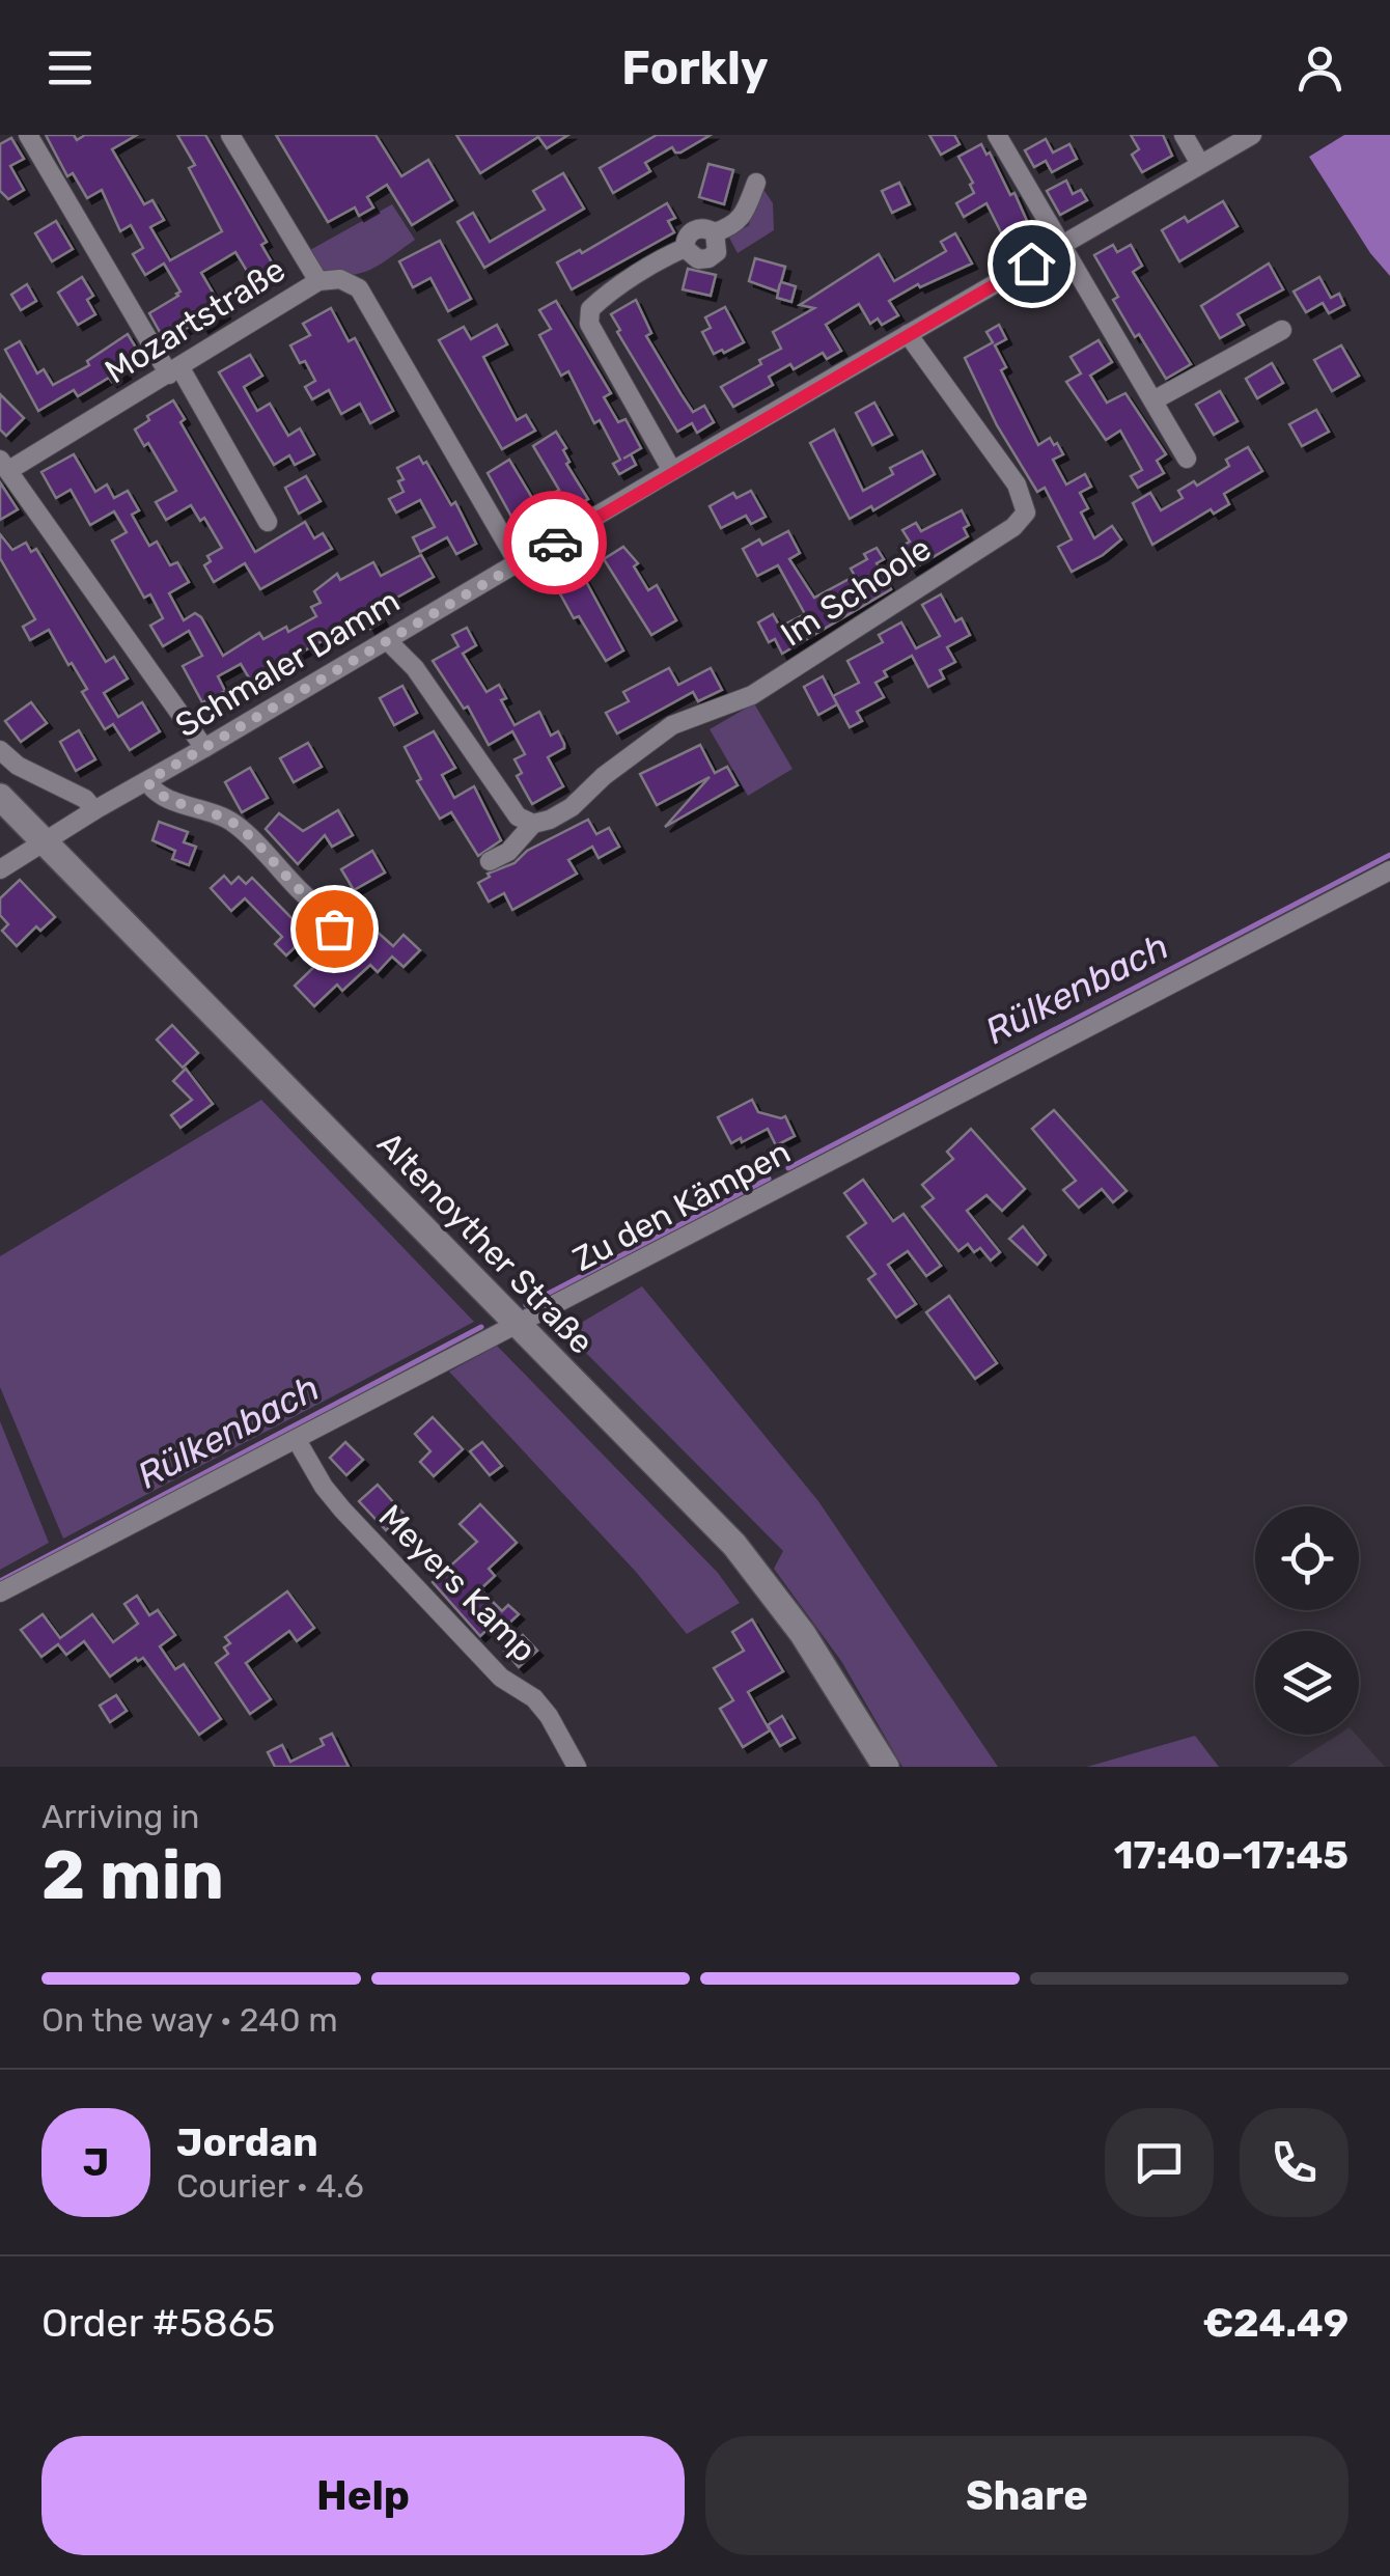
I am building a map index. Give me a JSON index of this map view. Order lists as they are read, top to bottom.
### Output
{
  "streets": {
    "main road": ["Altenoyther Straße"],
    "street": [
      "Mozartstraße",
      "Im Schoole",
      "Schmaler Damm",
      "Zu den Kämpen",
      "Meyers Kamp"
    ]
  },
  "crossings": [
    ["Mozartstraße", "Schmaler Damm"],
    ["Im Schoole", "Schmaler Damm"],
    ["Schmaler Damm", "Altenoyther Straße"],
    ["Zu den Kämpen", "Altenoyther Straße"],
    ["Zu den Kämpen", "Meyers Kamp"]
  ],
  "water": ["Rülkenbach"],
  "page": {
    "header": "Forkly",
    "heading": ["2 min", "Arriving in", "17:40–17:45"],
    "panel": [
      "Jordan",
      "Courier · 4.6",
      "Order #5865",
      "€24.49"
    ],
    "bar": "On the way · 240 m",
    "round": "J",
    "buttons": ["Help", "Share"]
  }
}
